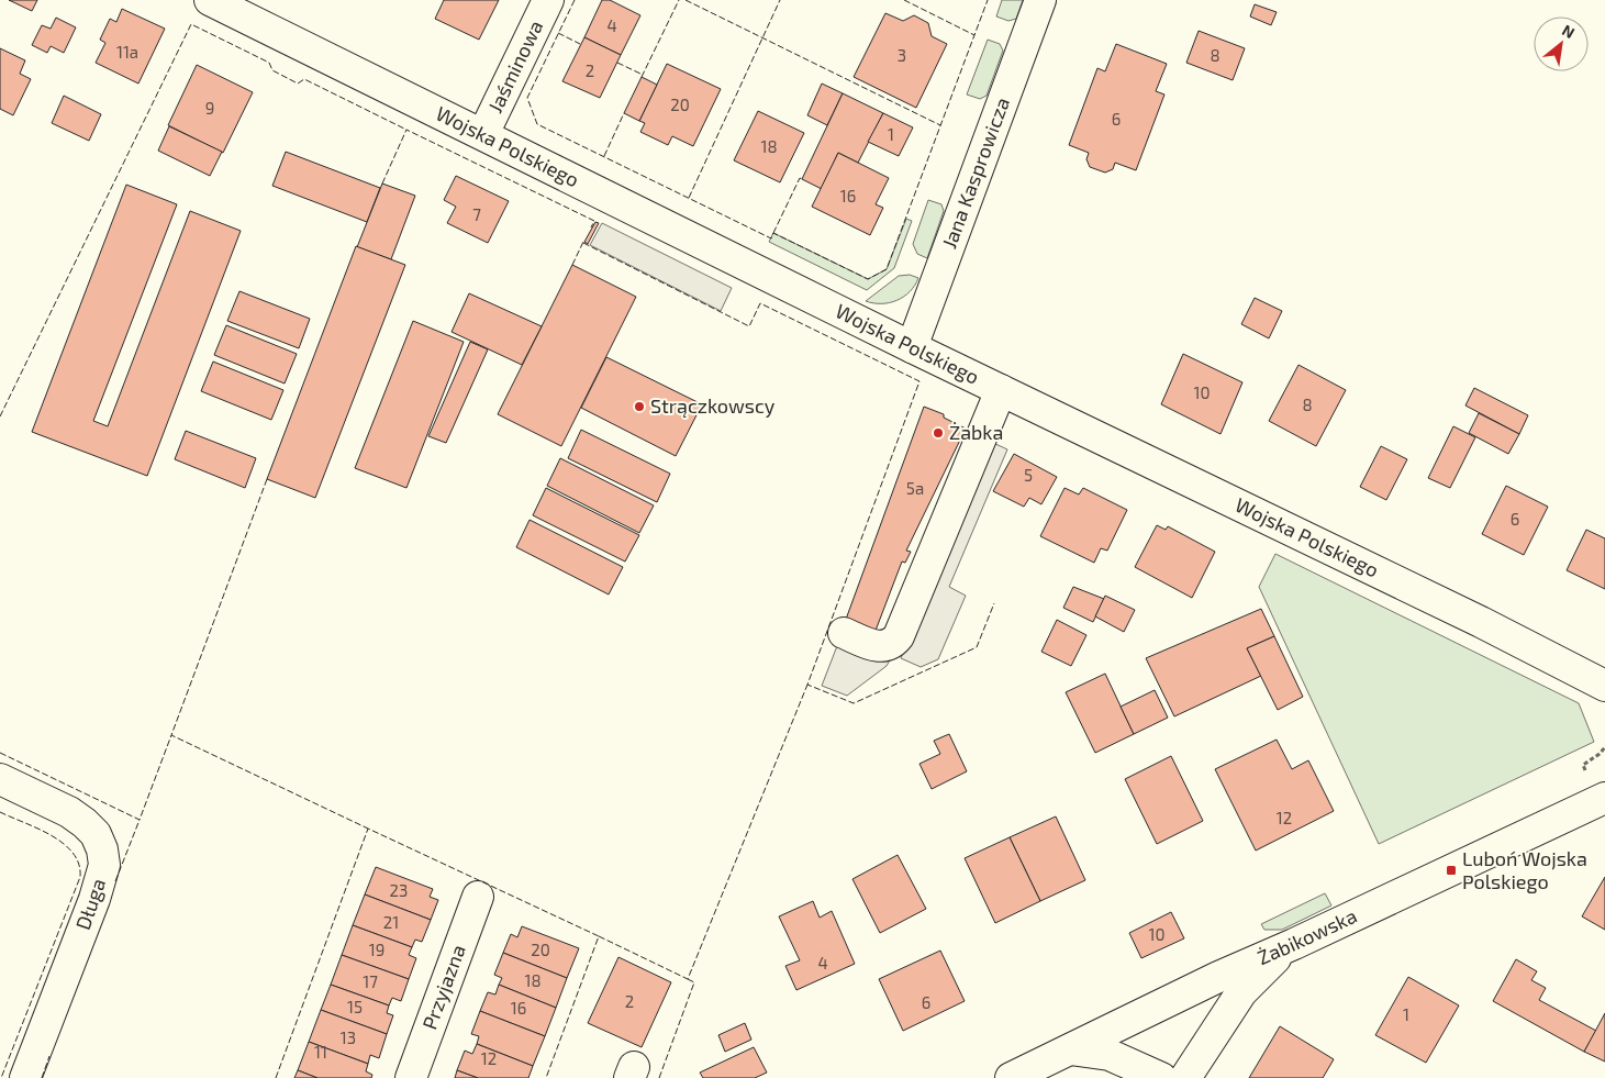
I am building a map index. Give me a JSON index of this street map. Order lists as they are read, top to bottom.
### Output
{
  "streets": {
    "street": [
      "Jaśminowa",
      "Wojska Polskiego",
      "Jana Kasprowicza",
      "Długa",
      "Żabikowska",
      "Przyjazna"
    ]
  },
  "crossings": [
    ["Jaśminowa", "Wojska Polskiego"],
    ["Wojska Polskiego", "Jana Kasprowicza"]
  ],
  "places": {
    "other": ["Strączkowscy", "Żabka"],
    "transit": ["Luboń Wojska Polskiego"]
  },
  "house_numbers": [
    "4",
    "11a",
    "3",
    "8",
    "2",
    "20",
    "9",
    "6",
    "1",
    "18",
    "16",
    "7",
    "10",
    "8",
    "5",
    "5a",
    "6",
    "12",
    "23",
    "21",
    "10",
    "19",
    "20",
    "4",
    "18",
    "17",
    "2",
    "6",
    "15",
    "16",
    "1",
    "13",
    "11",
    "12"
  ],
  "north": "top right"
}
